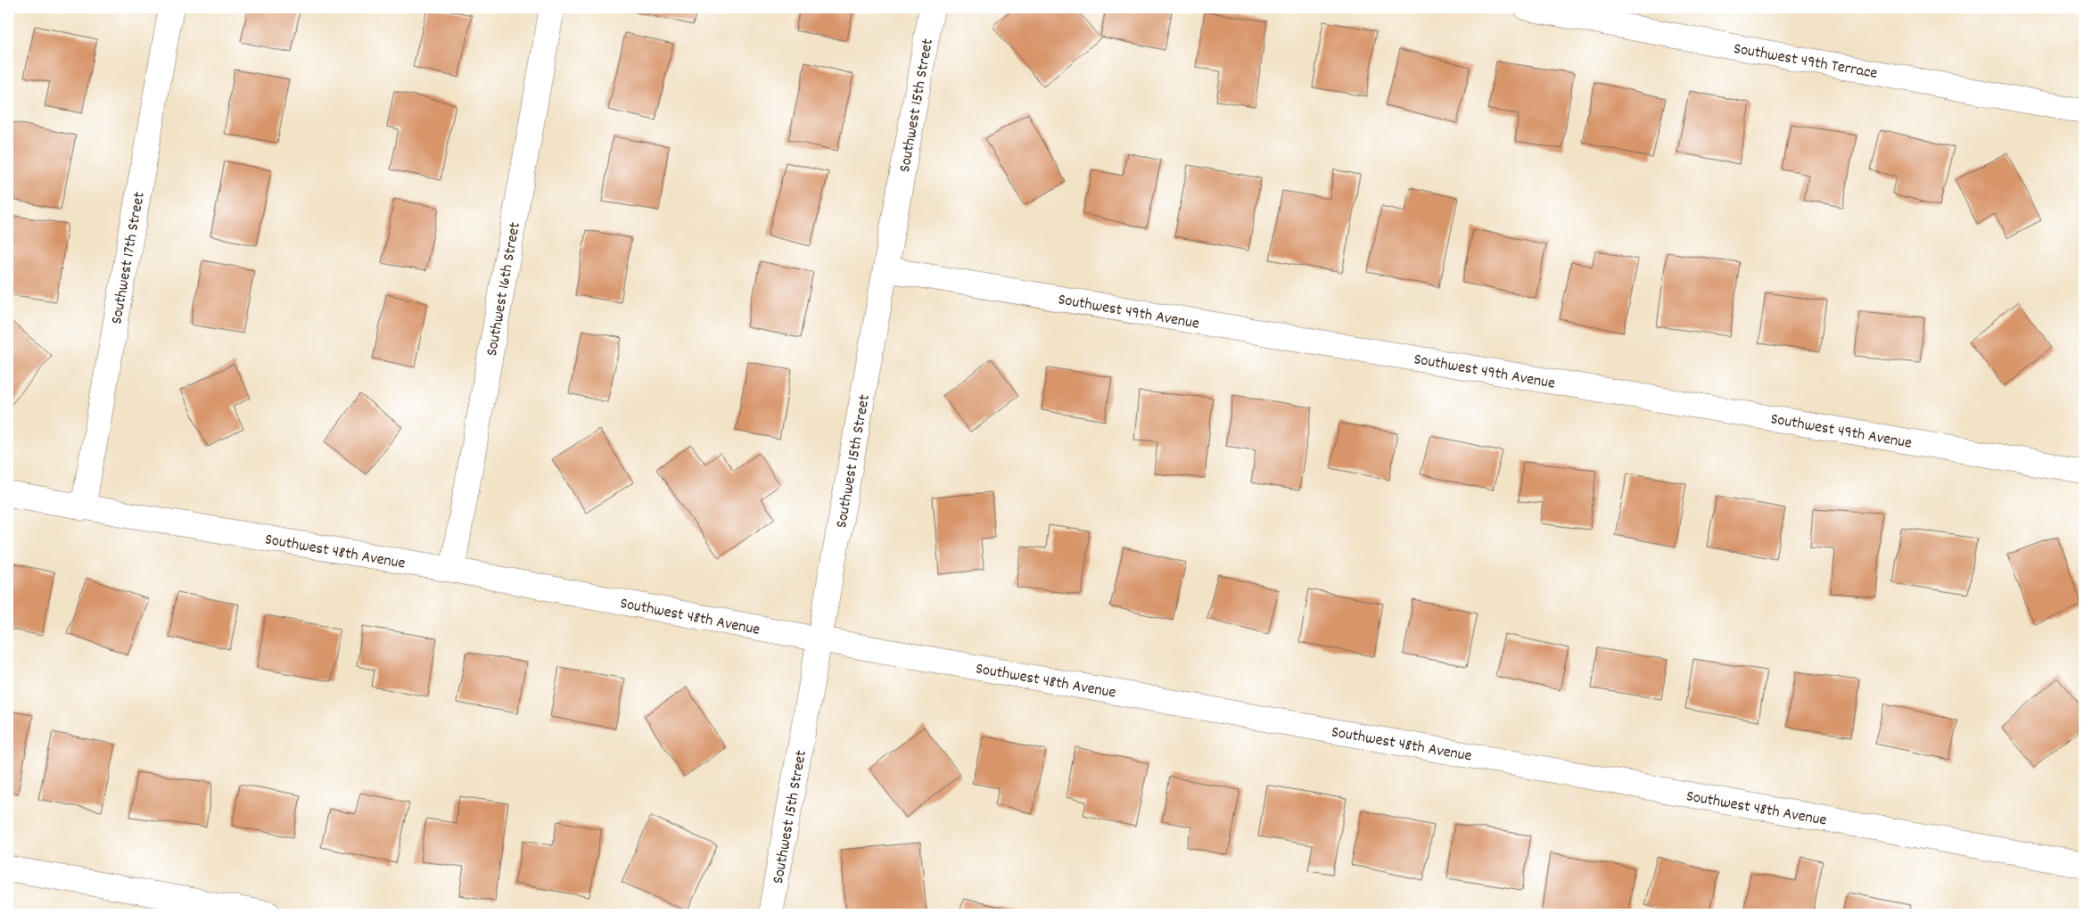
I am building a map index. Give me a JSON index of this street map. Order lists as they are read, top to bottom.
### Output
{
  "streets": {
    "street": [
      "Southwest 49th Terrace",
      "Southwest 15th Street",
      "Southwest 17th Street",
      "Southwest 16th Street",
      "Southwest 49th Avenue",
      "Southwest 48th Avenue"
    ]
  },
  "crossings": [
    ["Southwest 15th Street", "Southwest 49th Avenue"],
    ["Southwest 15th Street", "Southwest 48th Avenue"],
    ["Southwest 17th Street", "Southwest 48th Avenue"],
    ["Southwest 16th Street", "Southwest 48th Avenue"]
  ]
}
